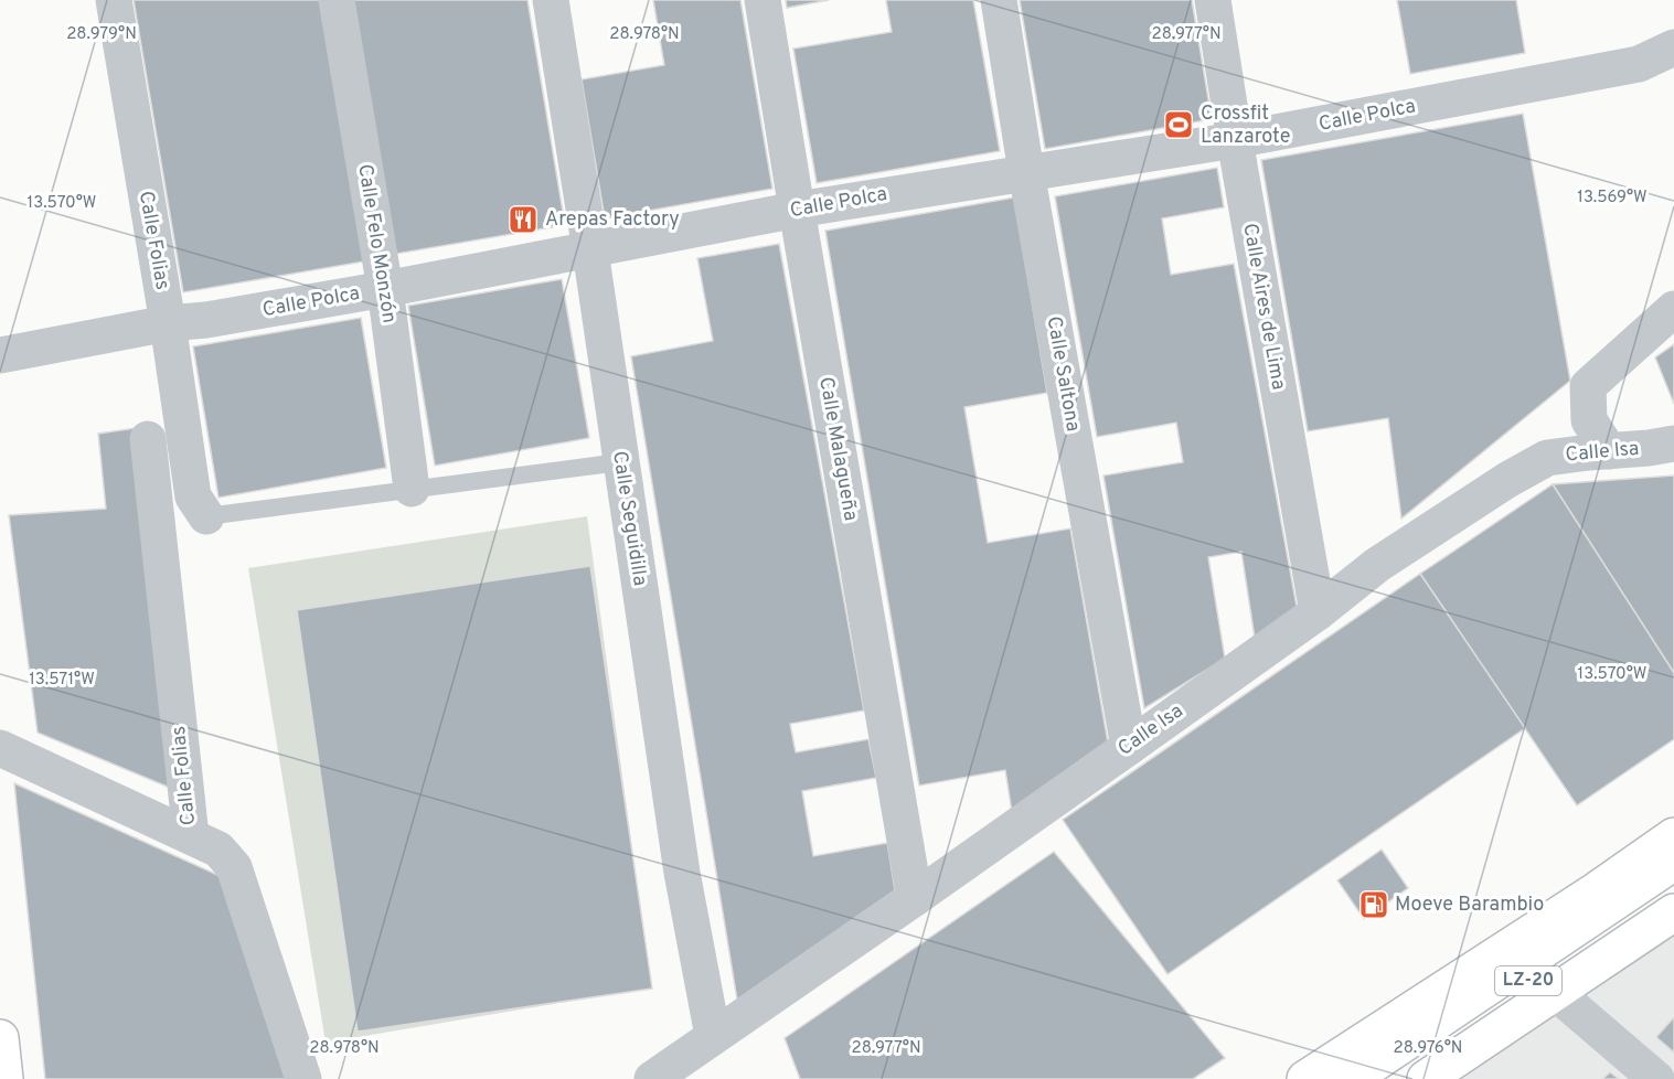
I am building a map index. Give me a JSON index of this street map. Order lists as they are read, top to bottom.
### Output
{
  "streets": {
    "main road": ["LZ-20"],
    "street": [
      "Calle Polca",
      "Calle Folias",
      "Calle Felo Monzón",
      "Calle Aires de Lima",
      "Calle Saltona",
      "Calle Malagueña",
      "Calle Isa",
      "Calle Seguidilla"
    ]
  },
  "crossings": [
    ["Calle Polca", "Calle Folias"],
    ["Calle Polca", "Calle Felo Monzón"],
    ["Calle Polca", "Calle Aires de Lima"],
    ["Calle Polca", "Calle Saltona"],
    ["Calle Polca", "Calle Malagueña"],
    ["Calle Polca", "Calle Seguidilla"],
    ["Calle Aires de Lima", "Calle Isa"],
    ["Calle Saltona", "Calle Isa"],
    ["Calle Malagueña", "Calle Isa"],
    ["Calle Isa", "Calle Seguidilla"]
  ],
  "places": {
    "sports": ["Crossfit Lanzarote"],
    "restaurant": ["Arepas Factory"],
    "fuel station": ["Moeve Barambio"]
  },
  "coordinates": [
    "28.979°N",
    "28.978°N",
    "28.977°N",
    "13.569°W",
    "13.570°W",
    "13.571°W",
    "28.976°N"
  ]
}
